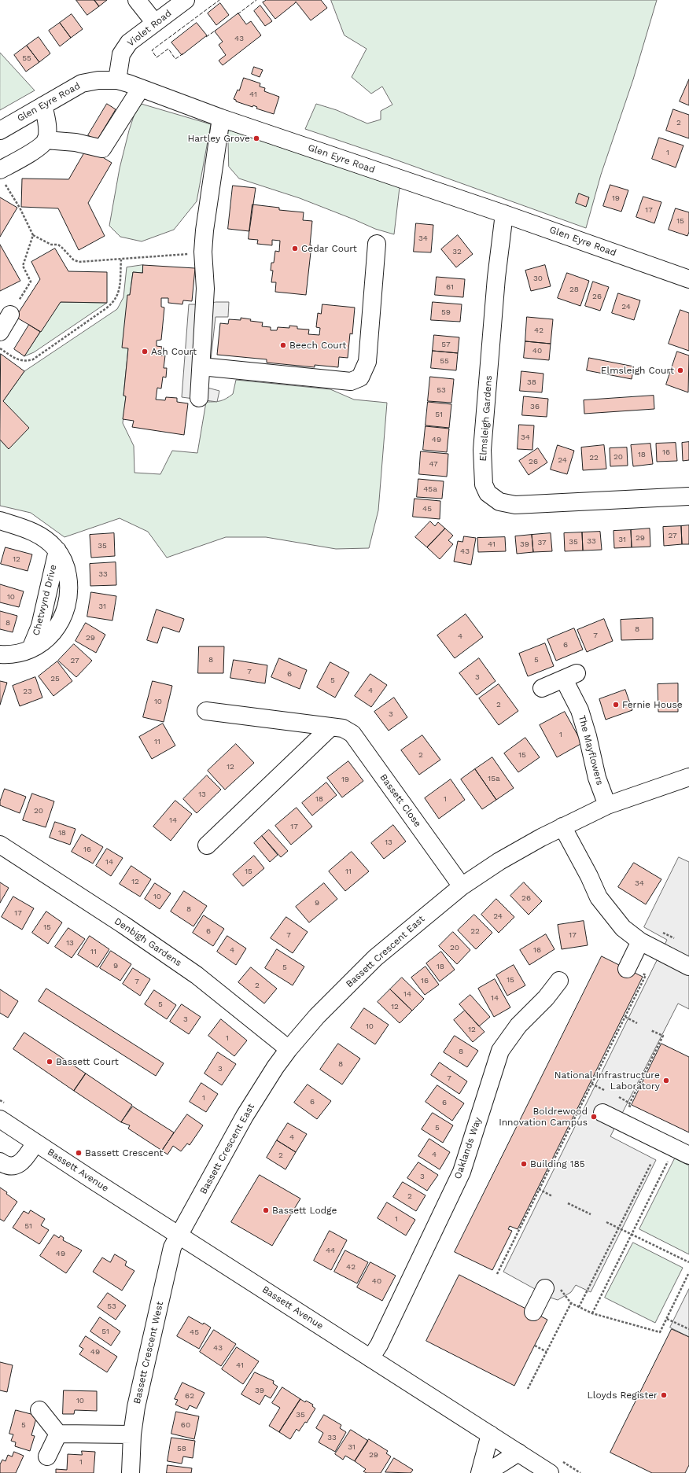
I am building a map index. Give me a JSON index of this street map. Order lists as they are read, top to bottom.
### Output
{
  "streets": {
    "street": [
      "Violet Road",
      "Glen Eyre Road",
      "Elmsleigh Gardens",
      "Chetwynd Drive",
      "The Mayflowers",
      "Bassett Close",
      "Denbigh Gardens",
      "Bassett Crescent East",
      "Oaklands Way",
      "Bassett Avenue",
      "Bassett Crescent West"
    ]
  },
  "crossings": [
    ["Violet Road", "Glen Eyre Road"],
    ["Glen Eyre Road", "Elmsleigh Gardens"],
    ["The Mayflowers", "Bassett Crescent East"],
    ["Bassett Close", "Bassett Crescent East"],
    ["Denbigh Gardens", "Bassett Crescent East"],
    ["Bassett Crescent East", "Bassett Avenue"],
    ["Bassett Crescent East", "Bassett Crescent West"],
    ["Oaklands Way", "Bassett Avenue"],
    ["Bassett Avenue", "Bassett Crescent West"]
  ],
  "places": [
    "Hartley Grove",
    "Cedar Court",
    "Beech Court",
    "Ash Court",
    "Elmsleigh Court",
    "Fernie House",
    "Bassett Court",
    "National Infrastructure Laboratory",
    "Boldrewood Innovation Campus",
    "Bassett Crescent",
    "Building 185",
    "Bassett Lodge",
    "Lloyds Register"
  ],
  "house_numbers": [
    "43",
    "55",
    "41",
    "2",
    "1",
    "19",
    "17",
    "15",
    "34",
    "32",
    "30",
    "61",
    "28",
    "26",
    "24",
    "59",
    "42",
    "57",
    "40",
    "55",
    "38",
    "53",
    "36",
    "51",
    "34",
    "49",
    "16",
    "18",
    "20",
    "22",
    "24",
    "26",
    "47",
    "45a",
    "45",
    "27",
    "29",
    "31",
    "33",
    "35",
    "37",
    "41",
    "39",
    "35",
    "43",
    "12",
    "33",
    "10",
    "31",
    "8",
    "8",
    "7",
    "4",
    "29",
    "6",
    "8",
    "5",
    "27",
    "7",
    "6",
    "3",
    "25",
    "5",
    "4",
    "23",
    "10",
    "2",
    "3",
    "1",
    "11",
    "2",
    "15",
    "12",
    "15a",
    "19",
    "13",
    "18",
    "1",
    "20",
    "14",
    "17",
    "18",
    "13",
    "16",
    "14",
    "15",
    "11",
    "12",
    "34",
    "10",
    "26",
    "9",
    "8",
    "17",
    "24",
    "15",
    "6",
    "22",
    "7",
    "17",
    "13",
    "20",
    "4",
    "16",
    "11",
    "9",
    "18",
    "5",
    "15",
    "16",
    "7",
    "2",
    "14",
    "14",
    "5",
    "12",
    "3",
    "10",
    "12",
    "1",
    "8",
    "8",
    "3",
    "7",
    "1",
    "6",
    "6",
    "5",
    "4",
    "4",
    "2",
    "3",
    "2",
    "1",
    "51",
    "44",
    "49",
    "42",
    "40",
    "53",
    "51",
    "45",
    "43",
    "49",
    "41",
    "39",
    "62",
    "10",
    "35",
    "5",
    "60",
    "33",
    "31",
    "58",
    "29",
    "1"
  ]
}
